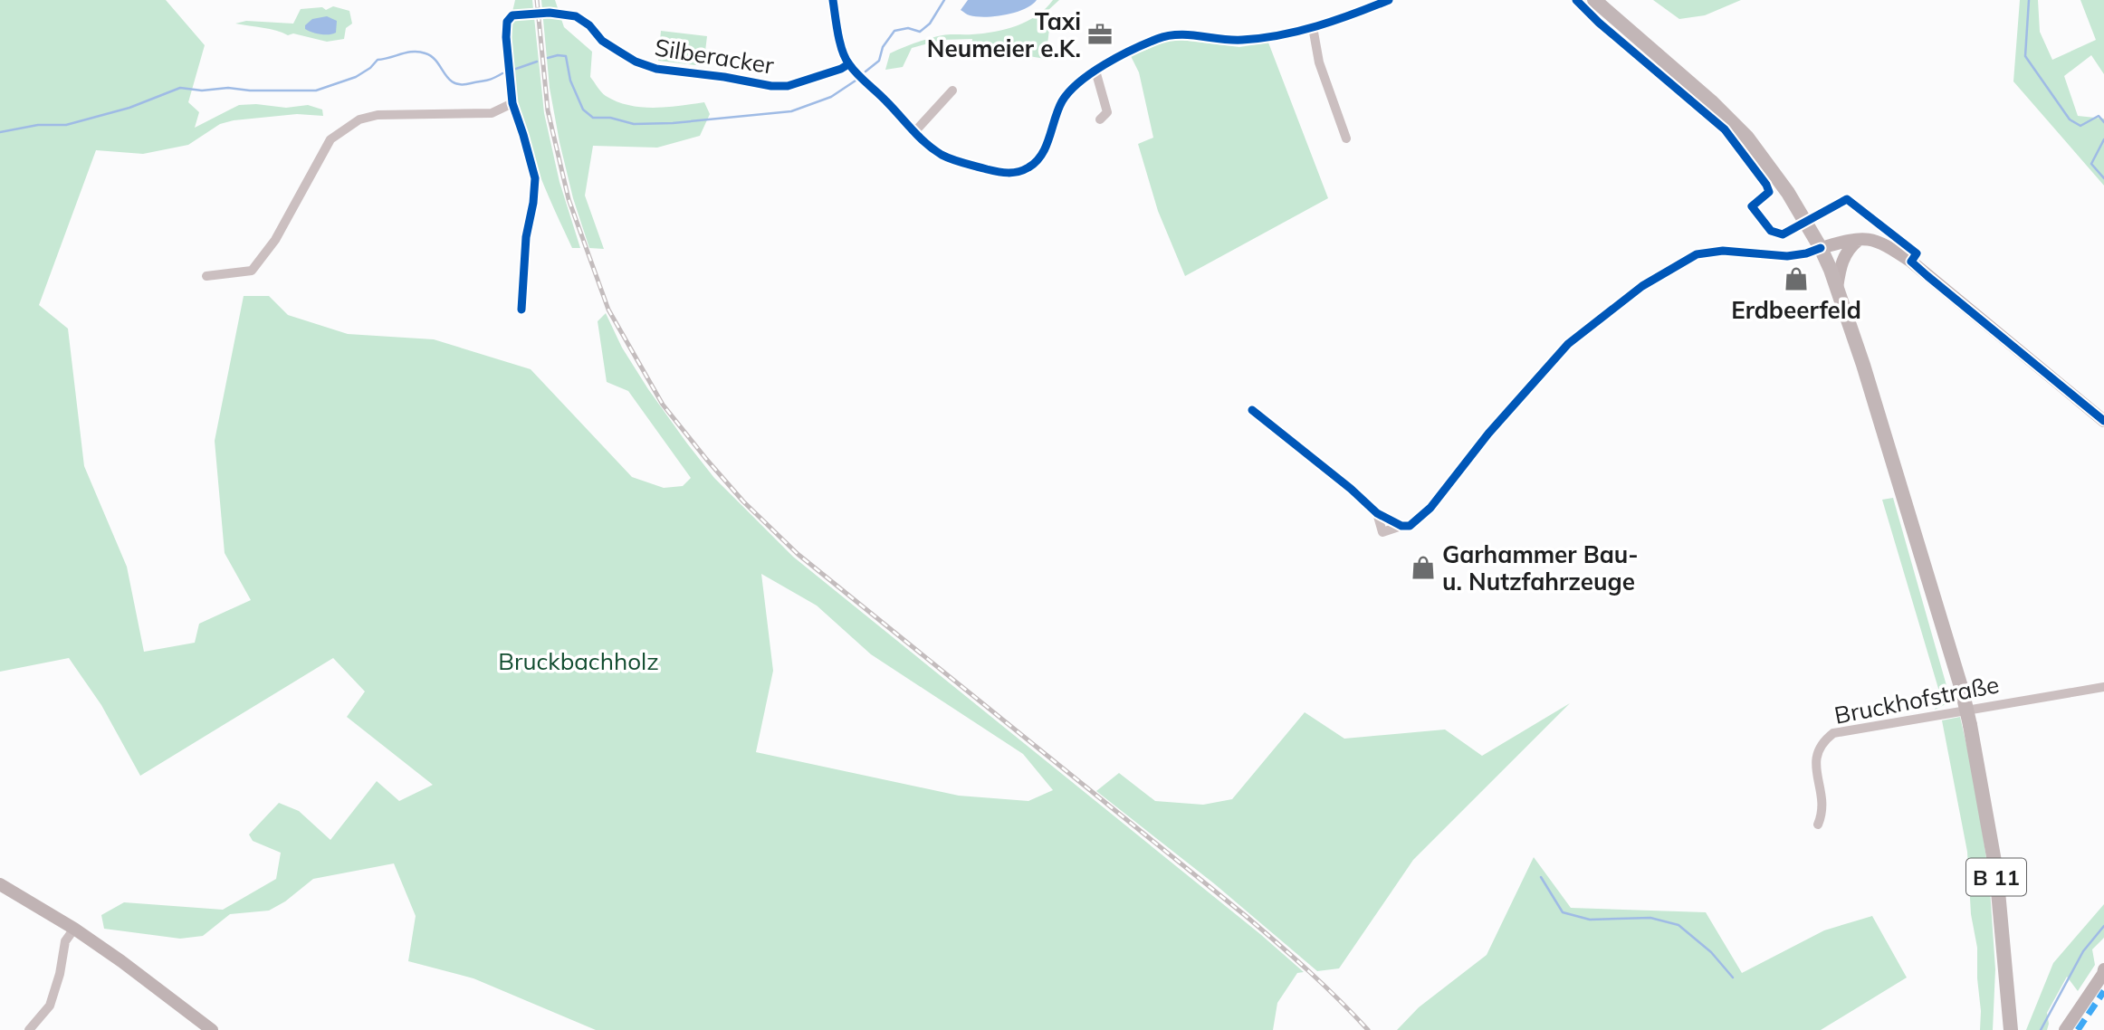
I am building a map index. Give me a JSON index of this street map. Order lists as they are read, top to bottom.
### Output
{
  "streets": {
    "main road": ["B 11"],
    "street": ["Silberacker", "Bruckhofstraße"]
  },
  "parks": ["Bruckbachholz"],
  "places": {
    "office": ["Taxi Neumeier e.K."],
    "shop": ["Erdbeerfeld", "Garhammer Bau- u. Nutzfahrzeuge"]
  }
}
